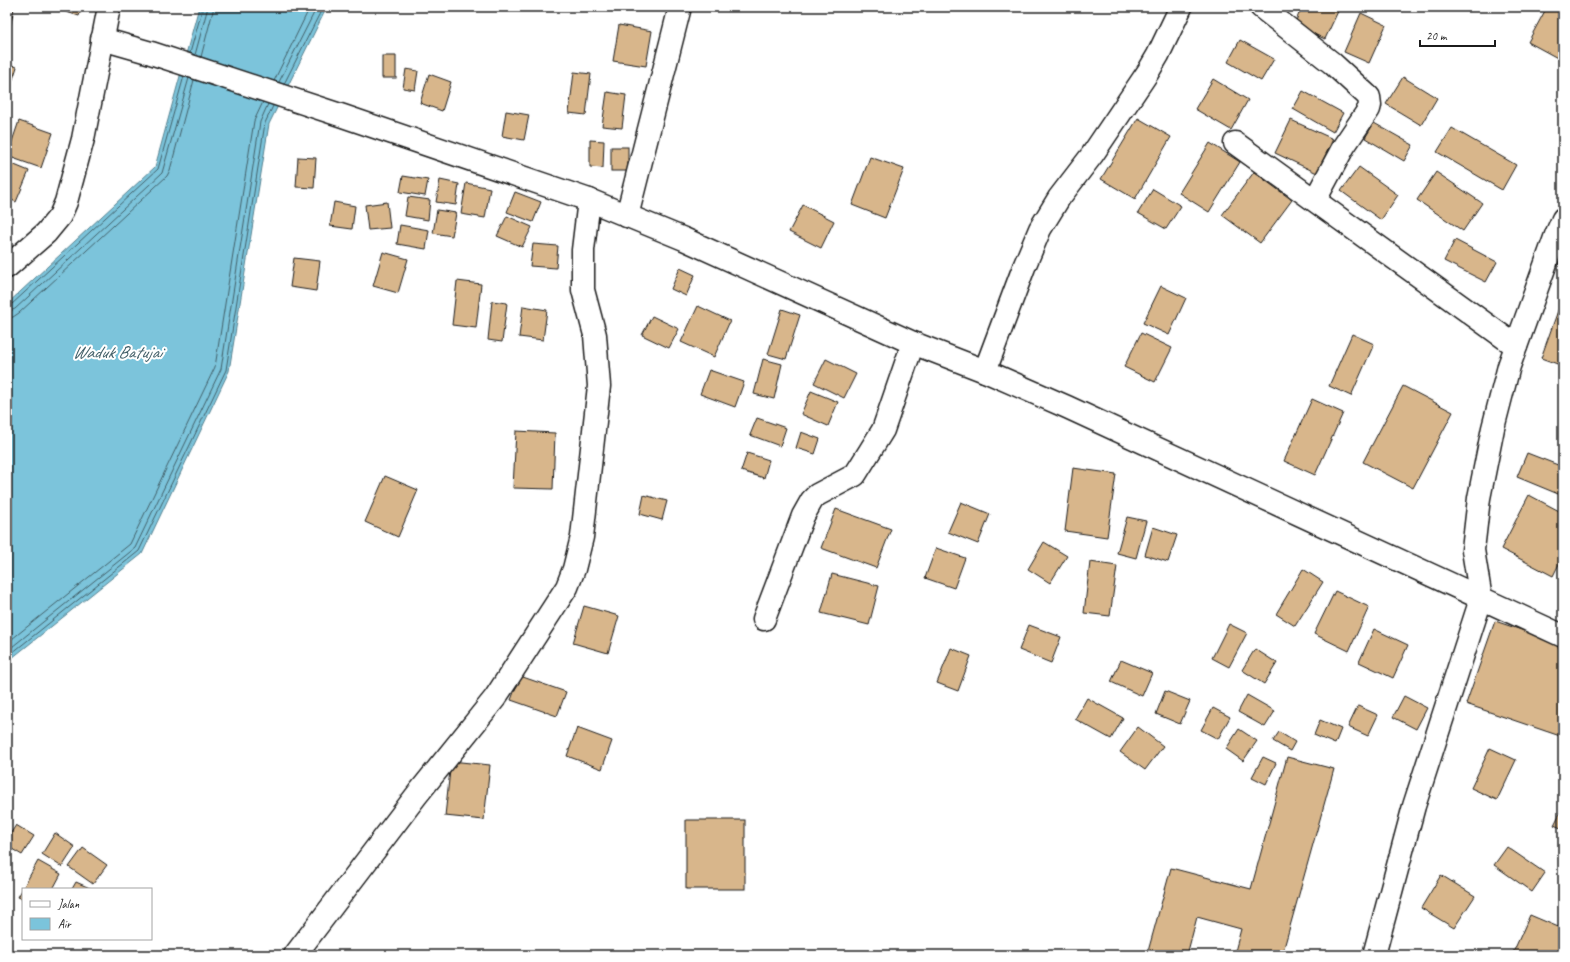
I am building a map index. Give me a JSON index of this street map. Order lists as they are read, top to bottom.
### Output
{
  "water": ["Waduk Batujai"],
  "legend": ["Jalan", "Air"],
  "scale_bar": "20 m"
}
